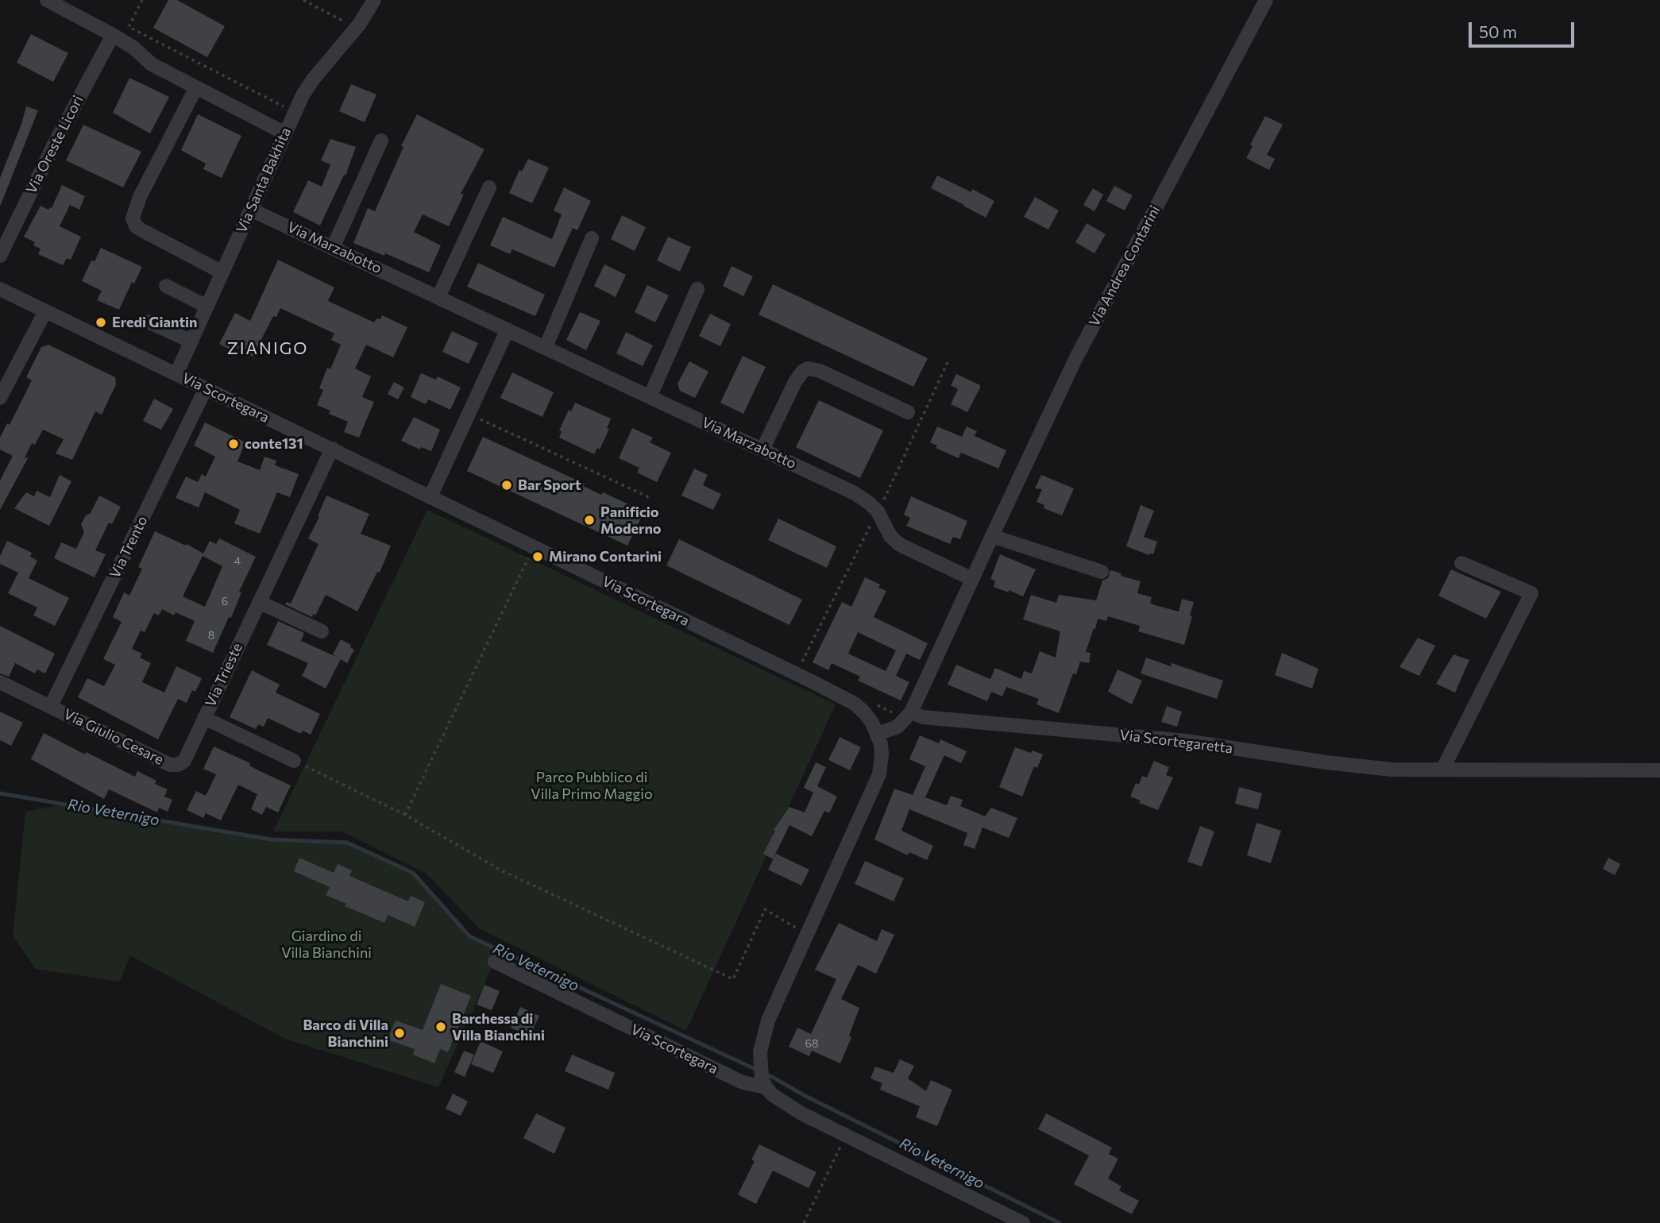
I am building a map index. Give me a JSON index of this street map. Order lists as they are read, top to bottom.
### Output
{
  "streets": {
    "street": [
      "Via Oreste Licori",
      "Via Santa Bakhita",
      "Via Marzabotto",
      "Via Andrea Contarini",
      "Via Scortegara",
      "Via Trento",
      "Via Trieste",
      "Via Giulio Cesare",
      "Via Scortegaretta"
    ]
  },
  "crossings": [
    ["Via Santa Bakhita", "Via Marzabotto"],
    ["Via Santa Bakhita", "Via Scortegara"],
    ["Via Marzabotto", "Via Andrea Contarini"],
    ["Via Andrea Contarini", "Via Scortegara"],
    ["Via Andrea Contarini", "Via Scortegaretta"],
    ["Via Scortegara", "Via Trento"],
    ["Via Scortegara", "Via Trieste"],
    ["Via Trento", "Via Giulio Cesare"],
    ["Via Trieste", "Via Giulio Cesare"]
  ],
  "districts": ["ZIANIGO"],
  "water": ["Rio Veternigo"],
  "parks": ["Parco Pubblico di Villa Primo Maggio", "Giardino di Villa Bianchini"],
  "places": [
    "Eredi Giantin",
    "conte131",
    "Bar Sport",
    "Panificio Moderno",
    "Mirano Contarini",
    "Barchessa di Villa Bianchini",
    "Barco di Villa Bianchini"
  ],
  "house_numbers": [
    "4",
    "6",
    "8",
    "68"
  ],
  "scale_bar": "50 m"
}
